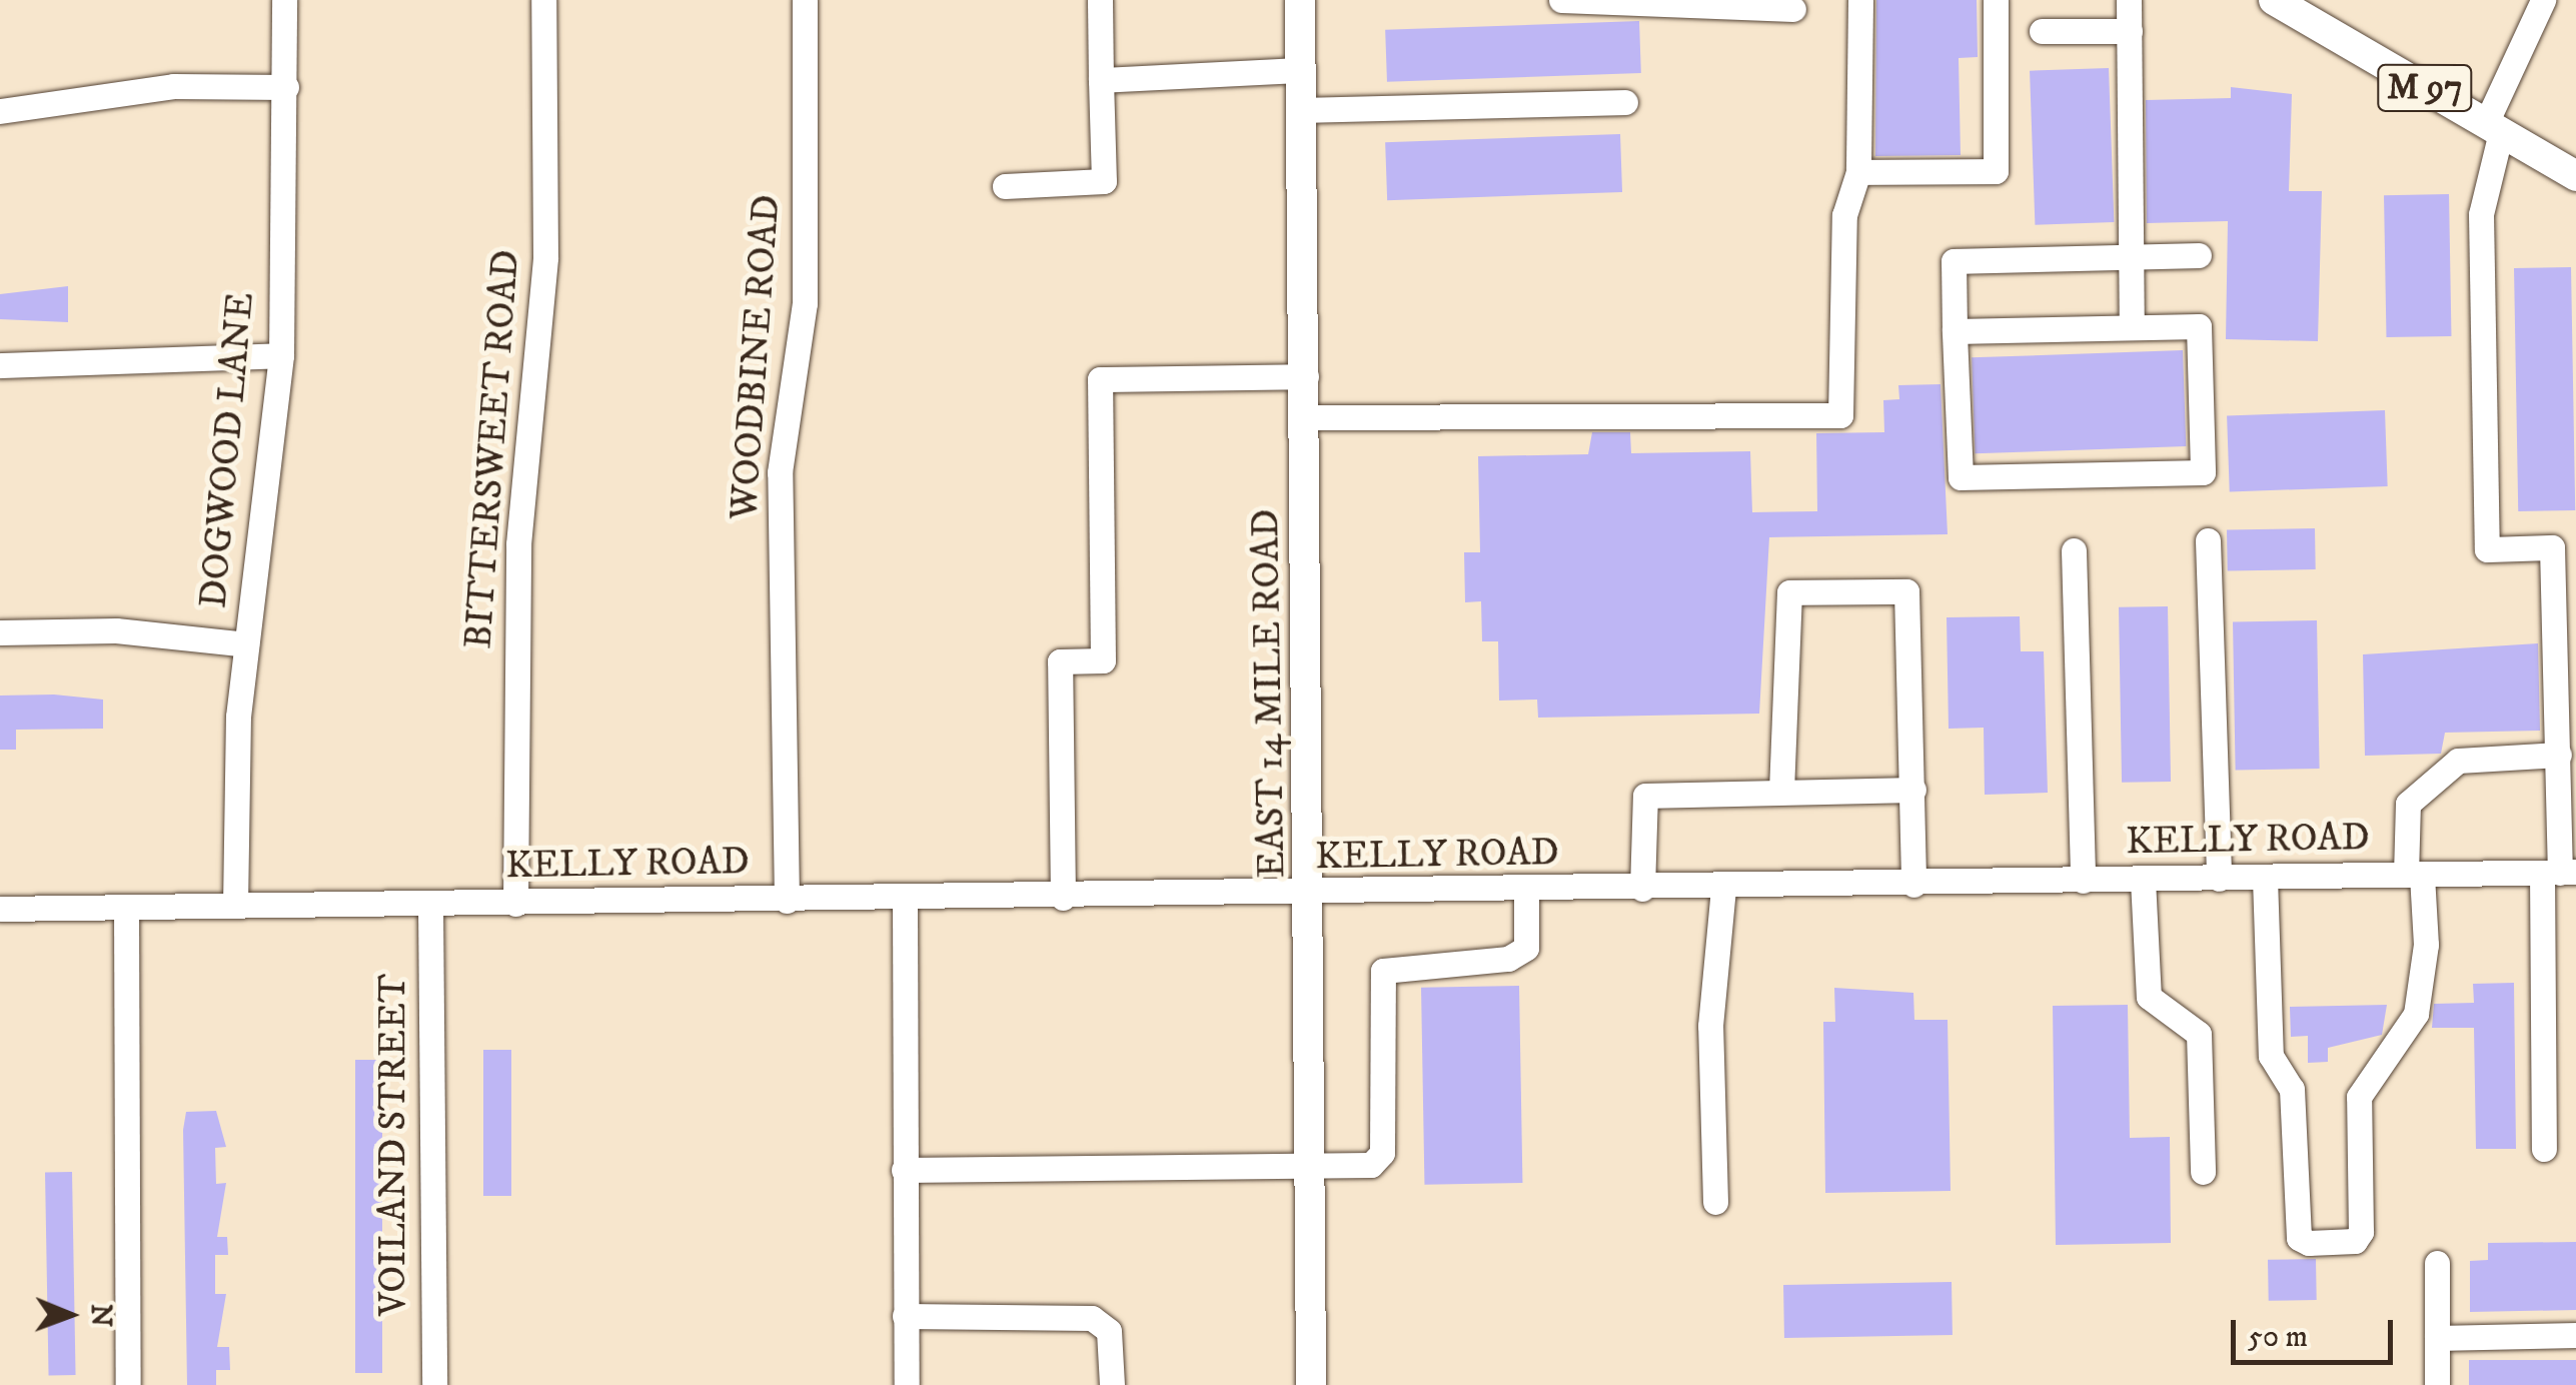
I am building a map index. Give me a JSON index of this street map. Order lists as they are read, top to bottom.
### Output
{
  "streets": {
    "main road": ["M 97", "EAST 14 MILE ROAD"],
    "street": [
      "WOODBINE ROAD",
      "BITTERSWEET ROAD",
      "DOGWOOD LANE",
      "KELLY ROAD",
      "VOILAND STREET"
    ]
  },
  "crossings": [
    ["WOODBINE ROAD", "KELLY ROAD"],
    ["BITTERSWEET ROAD", "KELLY ROAD"],
    ["DOGWOOD LANE", "KELLY ROAD"],
    ["EAST 14 MILE ROAD", "KELLY ROAD"],
    ["KELLY ROAD", "VOILAND STREET"]
  ],
  "scale_bar": "50 m",
  "north": "right"
}
